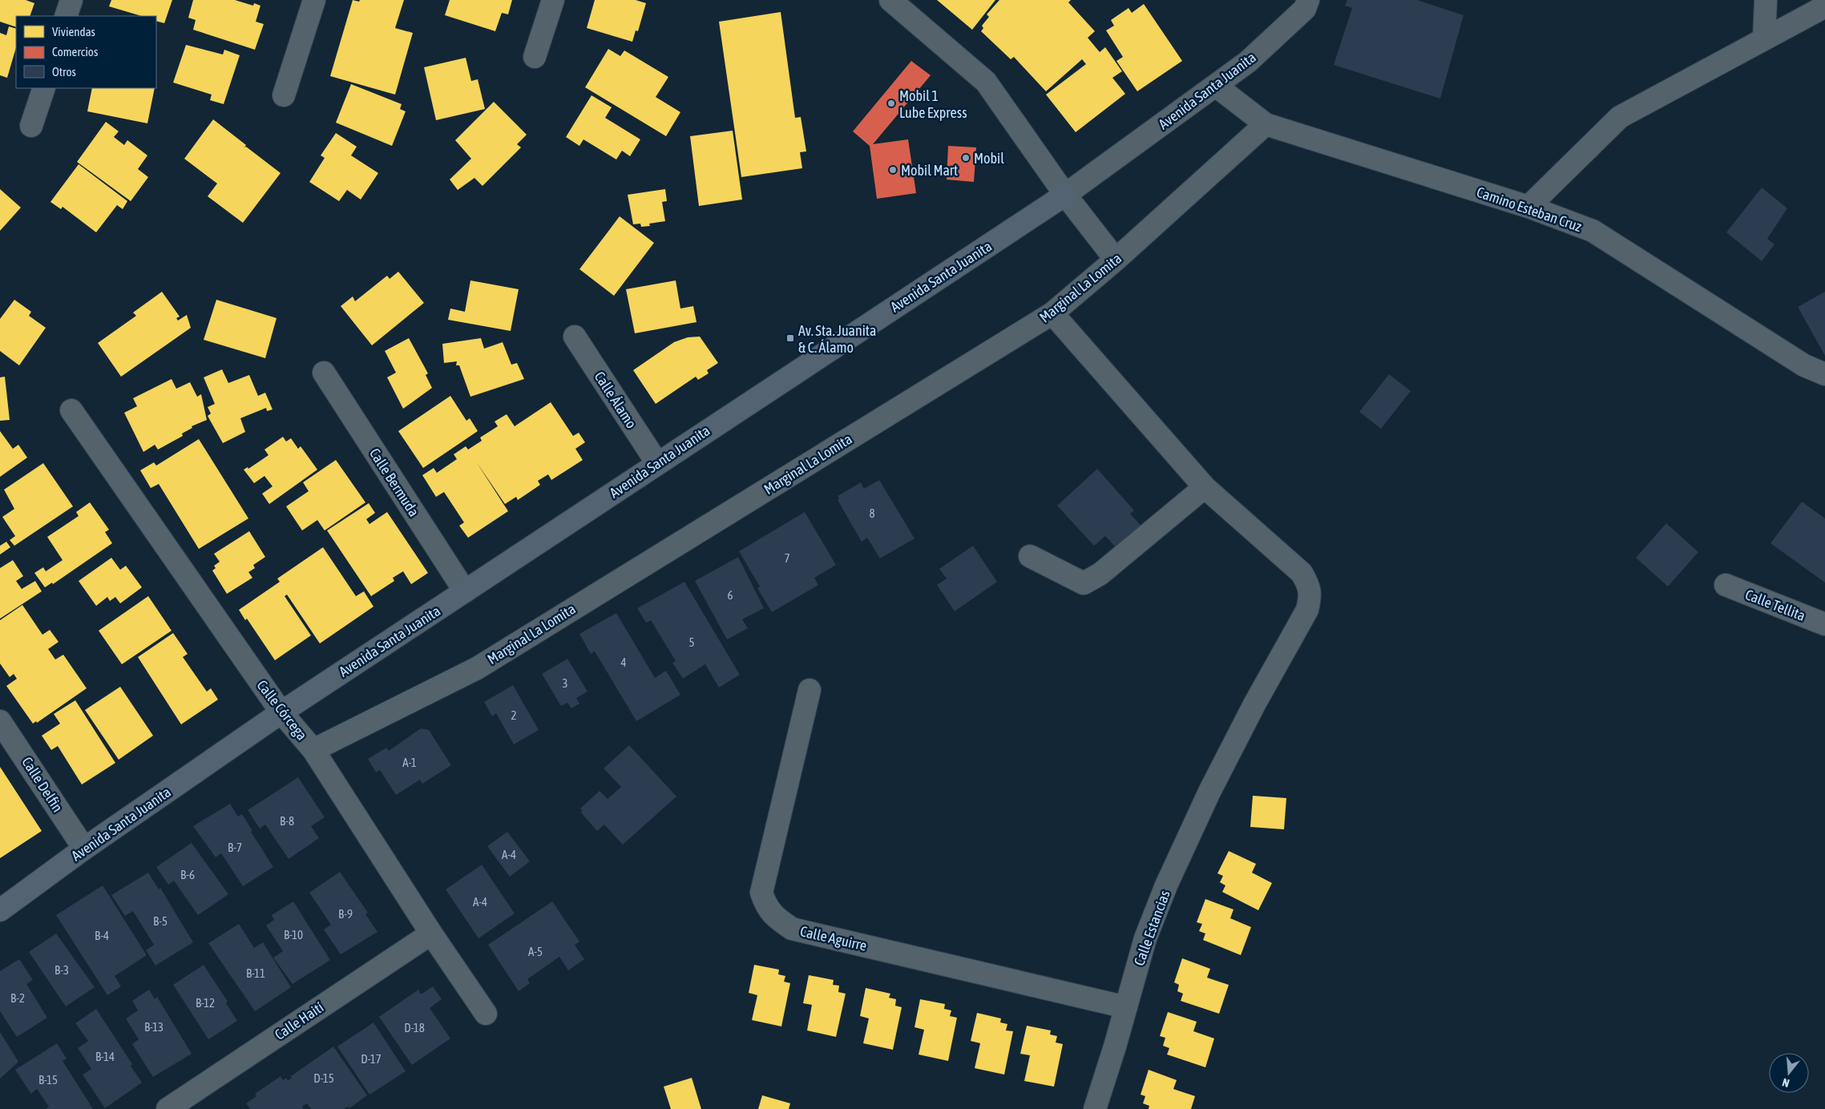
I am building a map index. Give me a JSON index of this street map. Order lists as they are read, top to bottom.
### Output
{
  "streets": {
    "street": [
      "Avenida Santa Juanita",
      "Camino Esteban Cruz",
      "Marginal La Lomita",
      "Calle Álamo",
      "Calle Bermuda",
      "Calle Tellita",
      "Calle Córcega",
      "Calle Delfin",
      "Calle Estancias",
      "Calle Aguirre",
      "Calle Haití"
    ]
  },
  "crossings": [
    ["Avenida Santa Juanita", "Camino Esteban Cruz"],
    ["Avenida Santa Juanita", "Calle Álamo"],
    ["Avenida Santa Juanita", "Calle Bermuda"],
    ["Avenida Santa Juanita", "Calle Córcega"],
    ["Avenida Santa Juanita", "Calle Delfin"],
    ["Camino Esteban Cruz", "Marginal La Lomita"],
    ["Marginal La Lomita", "Calle Córcega"],
    ["Marginal La Lomita", "Calle Estancias"],
    ["Calle Córcega", "Calle Haití"],
    ["Calle Estancias", "Calle Aguirre"]
  ],
  "places": {
    "other": ["Mobil 1 Lube Express", "Mobil", "Mobil Mart"],
    "transit": ["Av. Sta. Juanita & C. Álamo"]
  },
  "house_numbers": [
    "8",
    "7",
    "6",
    "5",
    "4",
    "3",
    "2",
    "A-1",
    "B-8",
    "B-7",
    "A-4",
    "B-6",
    "A-4",
    "B-9",
    "B-5",
    "B-10",
    "B-4",
    "A-5",
    "B-3",
    "B-11",
    "B-2",
    "B-12",
    "B-13",
    "D-18",
    "B-14",
    "D-17",
    "D-15",
    "B-15"
  ],
  "legend": ["Viviendas", "Comercios", "Otros"],
  "north": "bottom"
}
